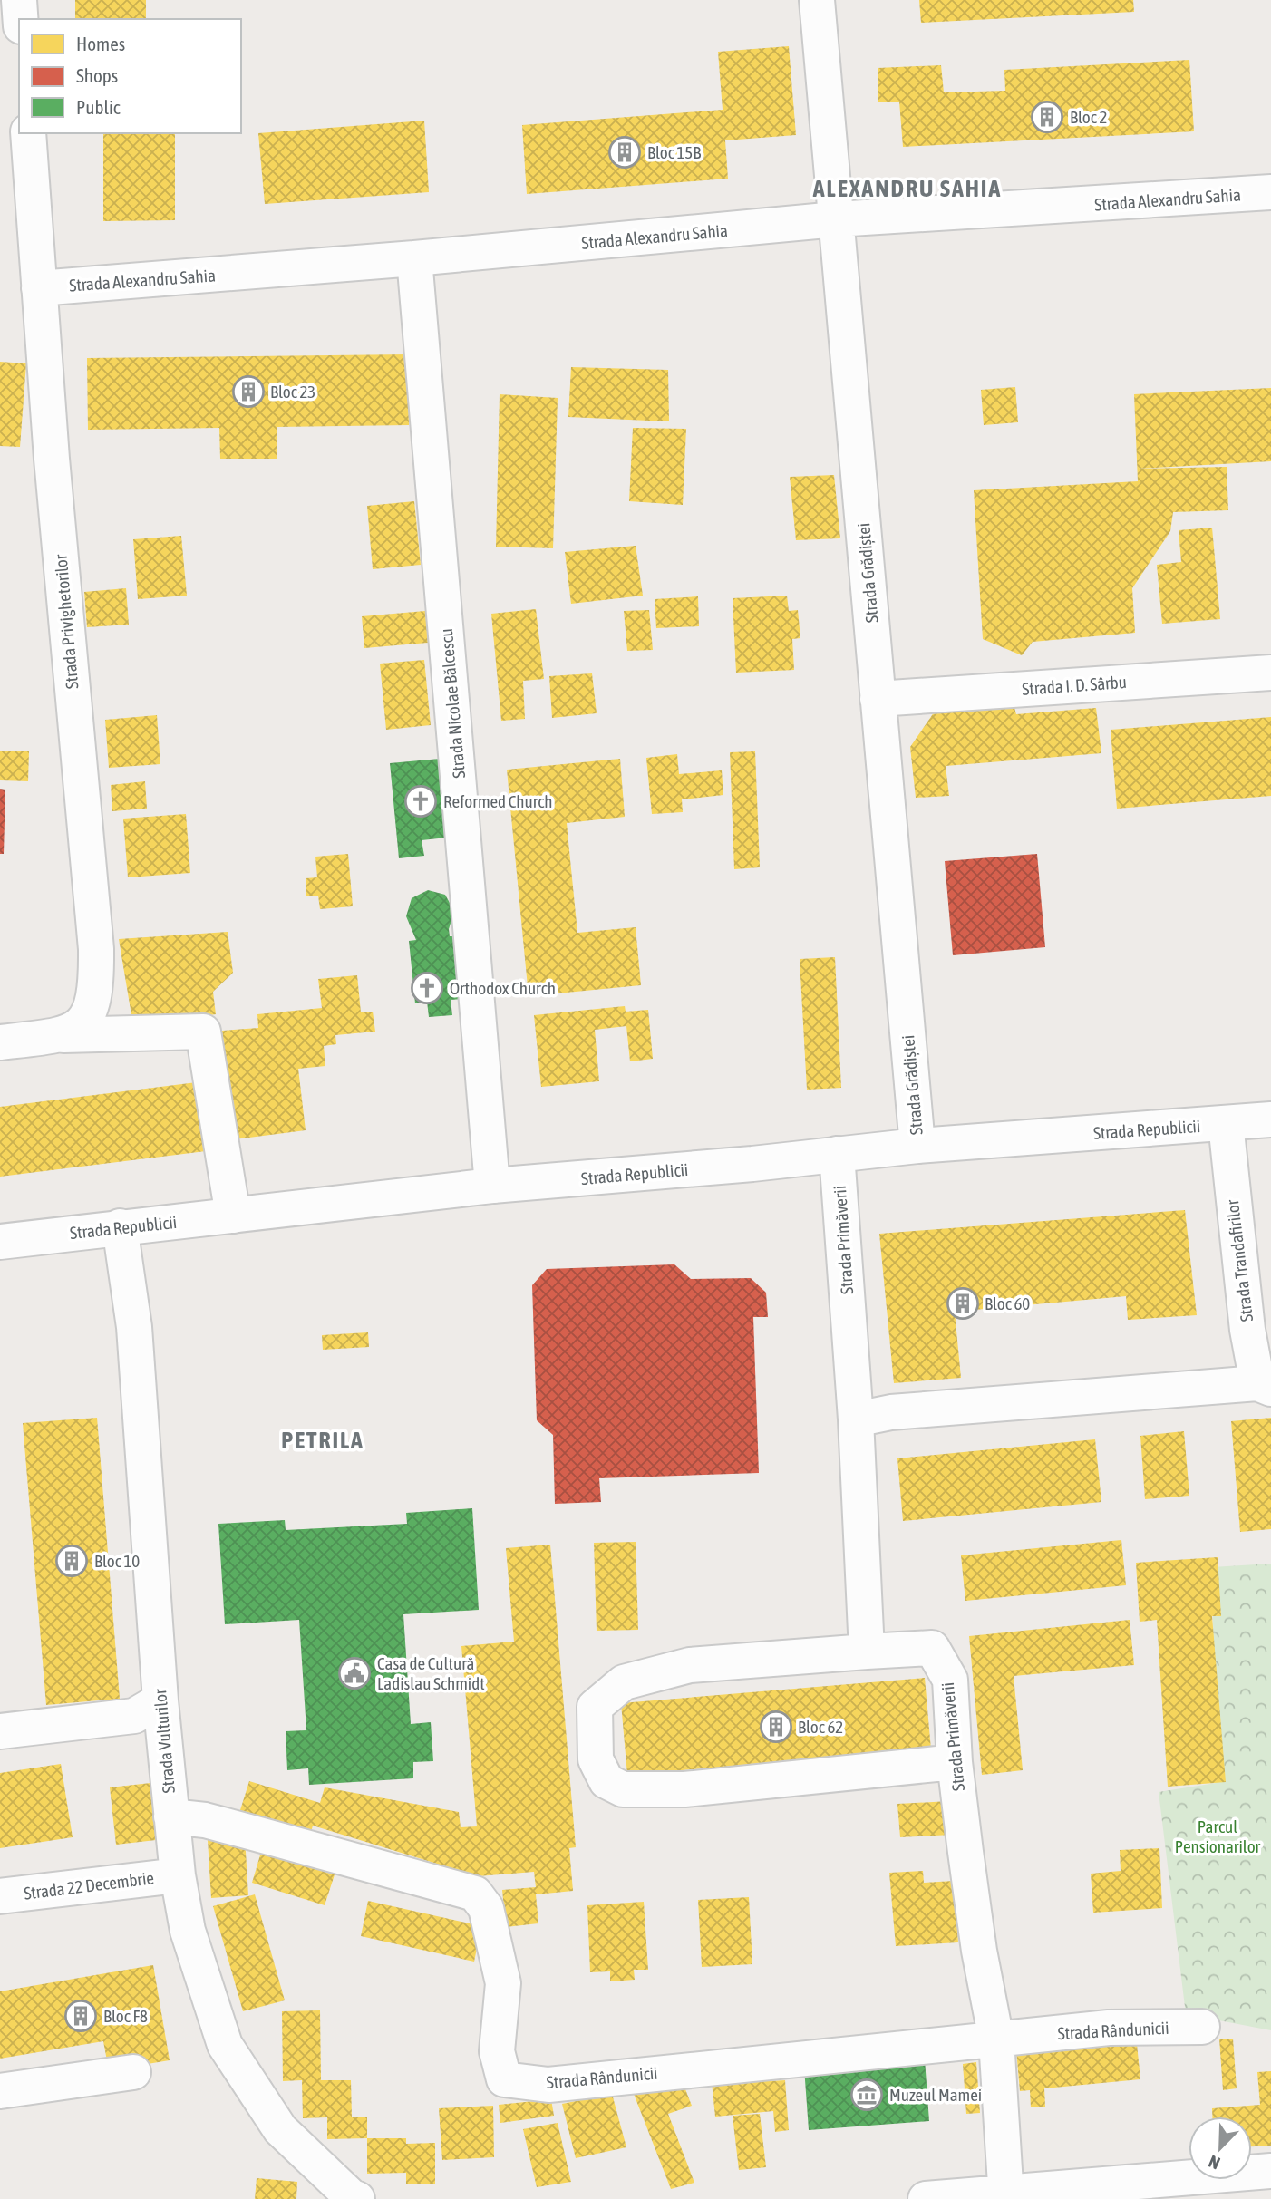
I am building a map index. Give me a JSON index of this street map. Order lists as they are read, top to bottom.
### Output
{
  "streets": {
    "street": [
      "Strada Alexandru Sahia",
      "Strada Grădiștei",
      "Strada Privighetorilor",
      "Strada I. D. Sârbu",
      "Strada Nicolae Bălcescu",
      "Strada Republicii",
      "Strada Primăverii",
      "Strada Trandafirilor",
      "Strada Vulturilor",
      "Strada 22 Decembrie",
      "Strada Rândunicii"
    ]
  },
  "crossings": [
    ["Strada Alexandru Sahia", "Strada Grădiștei"],
    ["Strada Alexandru Sahia", "Strada Privighetorilor"],
    ["Strada Alexandru Sahia", "Strada Nicolae Bălcescu"],
    ["Strada Grădiștei", "Strada I. D. Sârbu"],
    ["Strada Grădiștei", "Strada Republicii"],
    ["Strada Nicolae Bălcescu", "Strada Republicii"],
    ["Strada Republicii", "Strada Primăverii"],
    ["Strada Republicii", "Strada Trandafirilor"],
    ["Strada Republicii", "Strada Vulturilor"],
    ["Strada Primăverii", "Strada Rândunicii"],
    ["Strada Vulturilor", "Strada 22 Decembrie"],
    ["Strada Vulturilor", "Strada Rândunicii"]
  ],
  "districts": ["ALEXANDRU SAHIA", "PETRILA"],
  "parks": ["Parcul Pensionarilor"],
  "places": {
    "building": [
      "Bloc 2",
      "Bloc 15B",
      "Bloc 23",
      "Bloc 60",
      "Bloc 10",
      "Bloc 62",
      "Bloc F8"
    ],
    "church": ["Reformed Church", "Orthodox Church"],
    "public building": ["Casa de Cultură Ladislau Schmidt"],
    "museum": ["Muzeul Mamei"]
  },
  "legend": ["Homes", "Shops", "Public"],
  "north": "bottom left"
}
